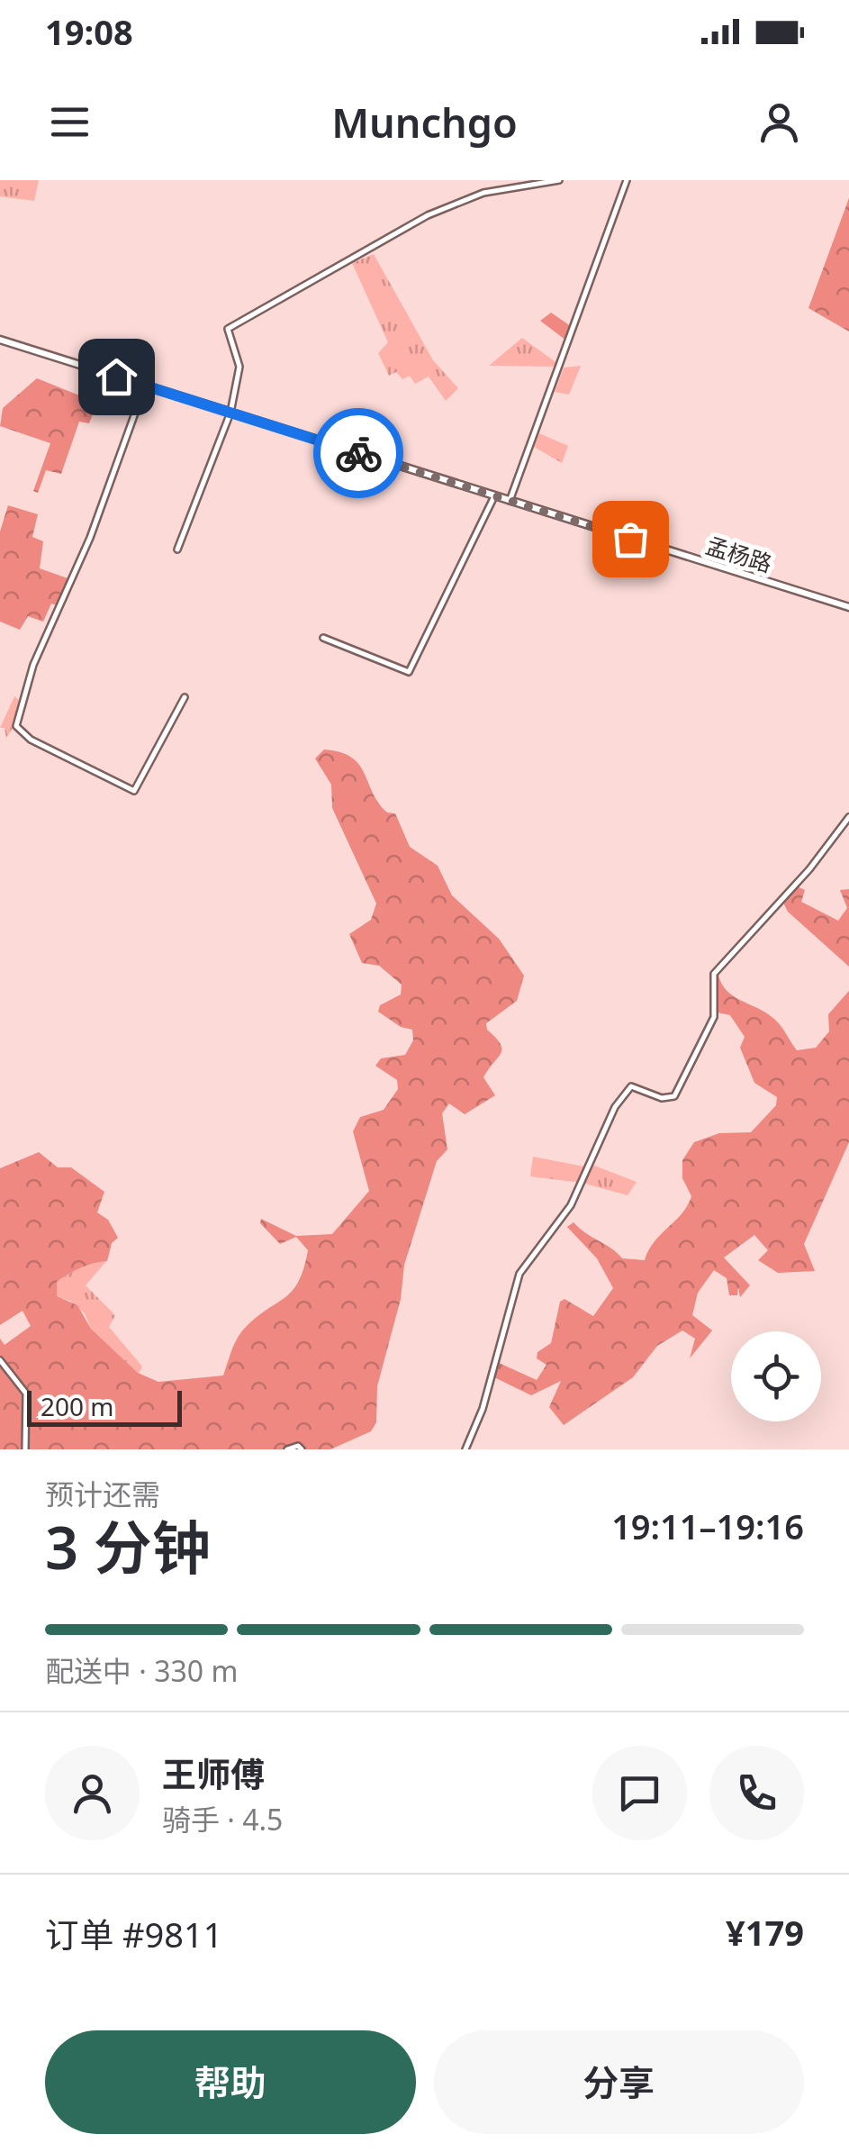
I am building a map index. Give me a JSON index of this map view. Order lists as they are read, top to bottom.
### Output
{
  "streets": {
    "street": ["孟杨路"]
  },
  "scale_bar": "200 m",
  "page": {
    "status": "19:08",
    "header": "Munchgo",
    "scale": "200 m",
    "heading": ["3 分钟", "预计还需", "19:11–19:16"],
    "panel": [
      "王师傅",
      "骑手 · 4.5",
      "订单 #9811",
      "¥179"
    ],
    "bar": "配送中 · 330 m",
    "buttons": ["帮助", "分享"]
  }
}
